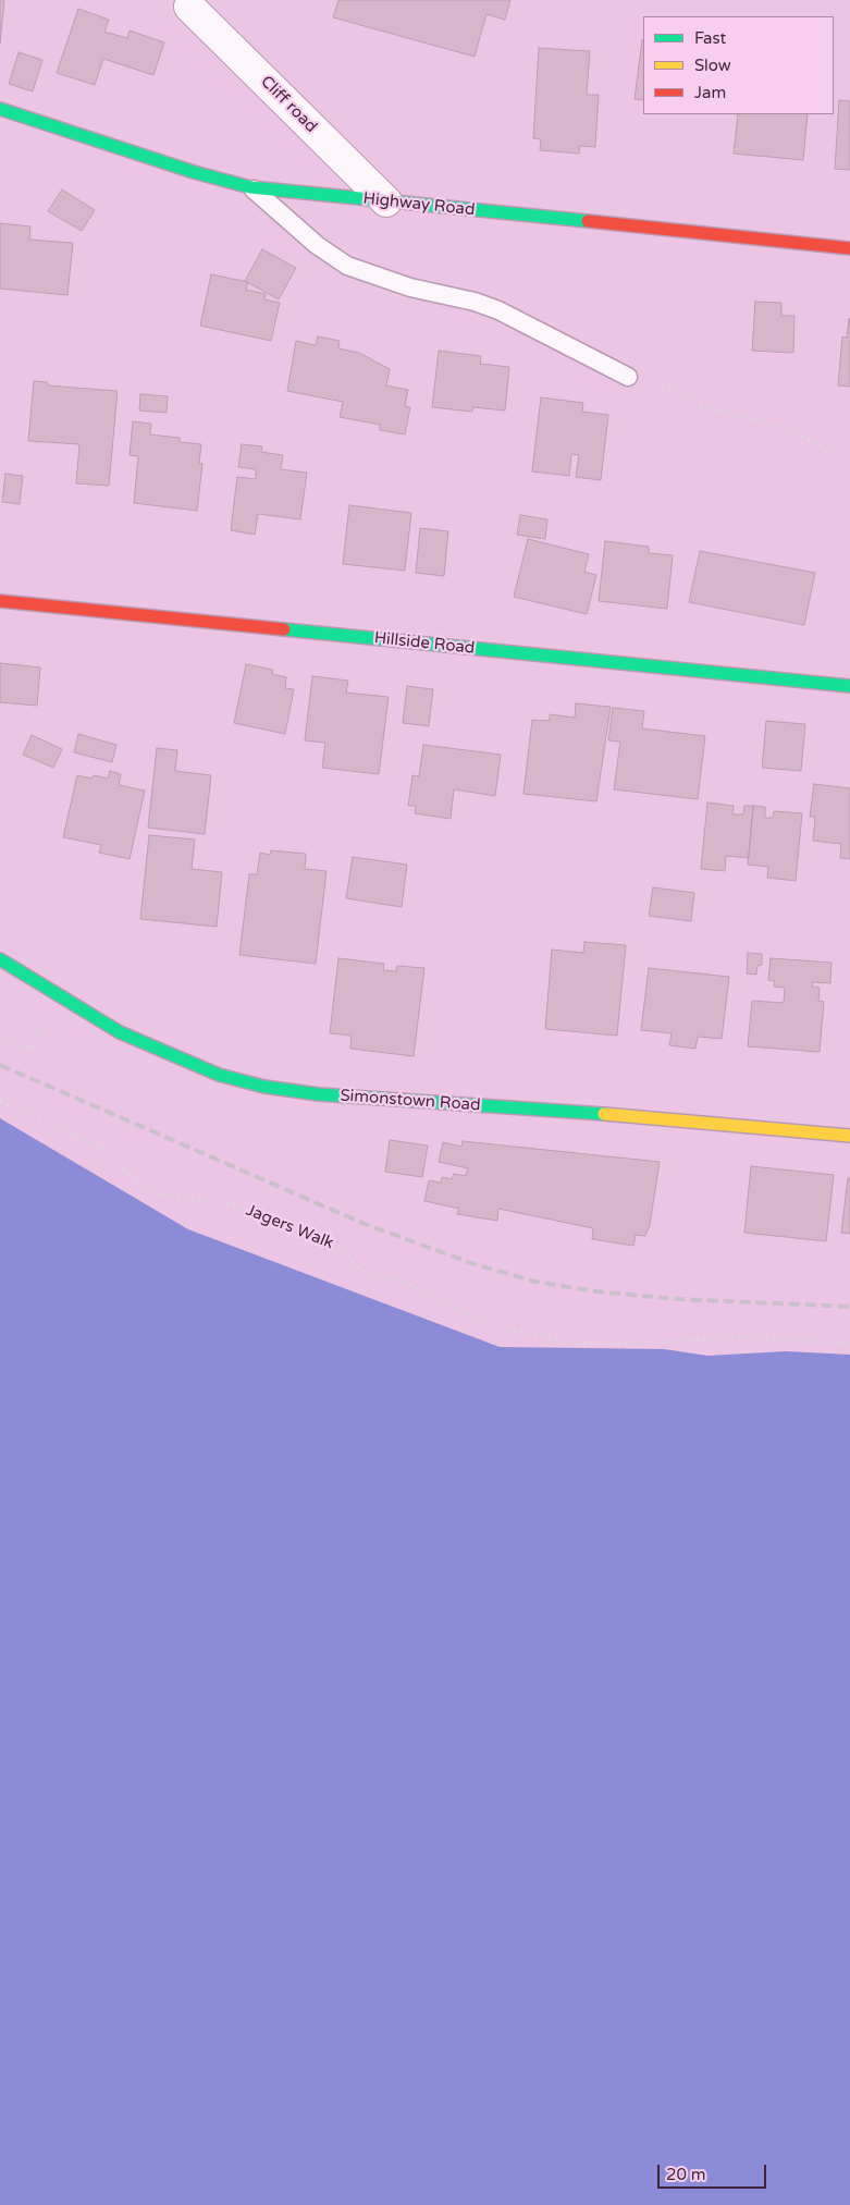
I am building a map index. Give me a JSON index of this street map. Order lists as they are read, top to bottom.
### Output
{
  "streets": {
    "street": [
      "Cliff road",
      "Highway Road",
      "Hillside Road",
      "Simonstown Road"
    ],
    "path": ["Jagers Walk"]
  },
  "crossings": [
    ["Cliff road", "Highway Road"]
  ],
  "legend": ["Fast", "Slow", "Jam"],
  "scale_bar": "20 m"
}
